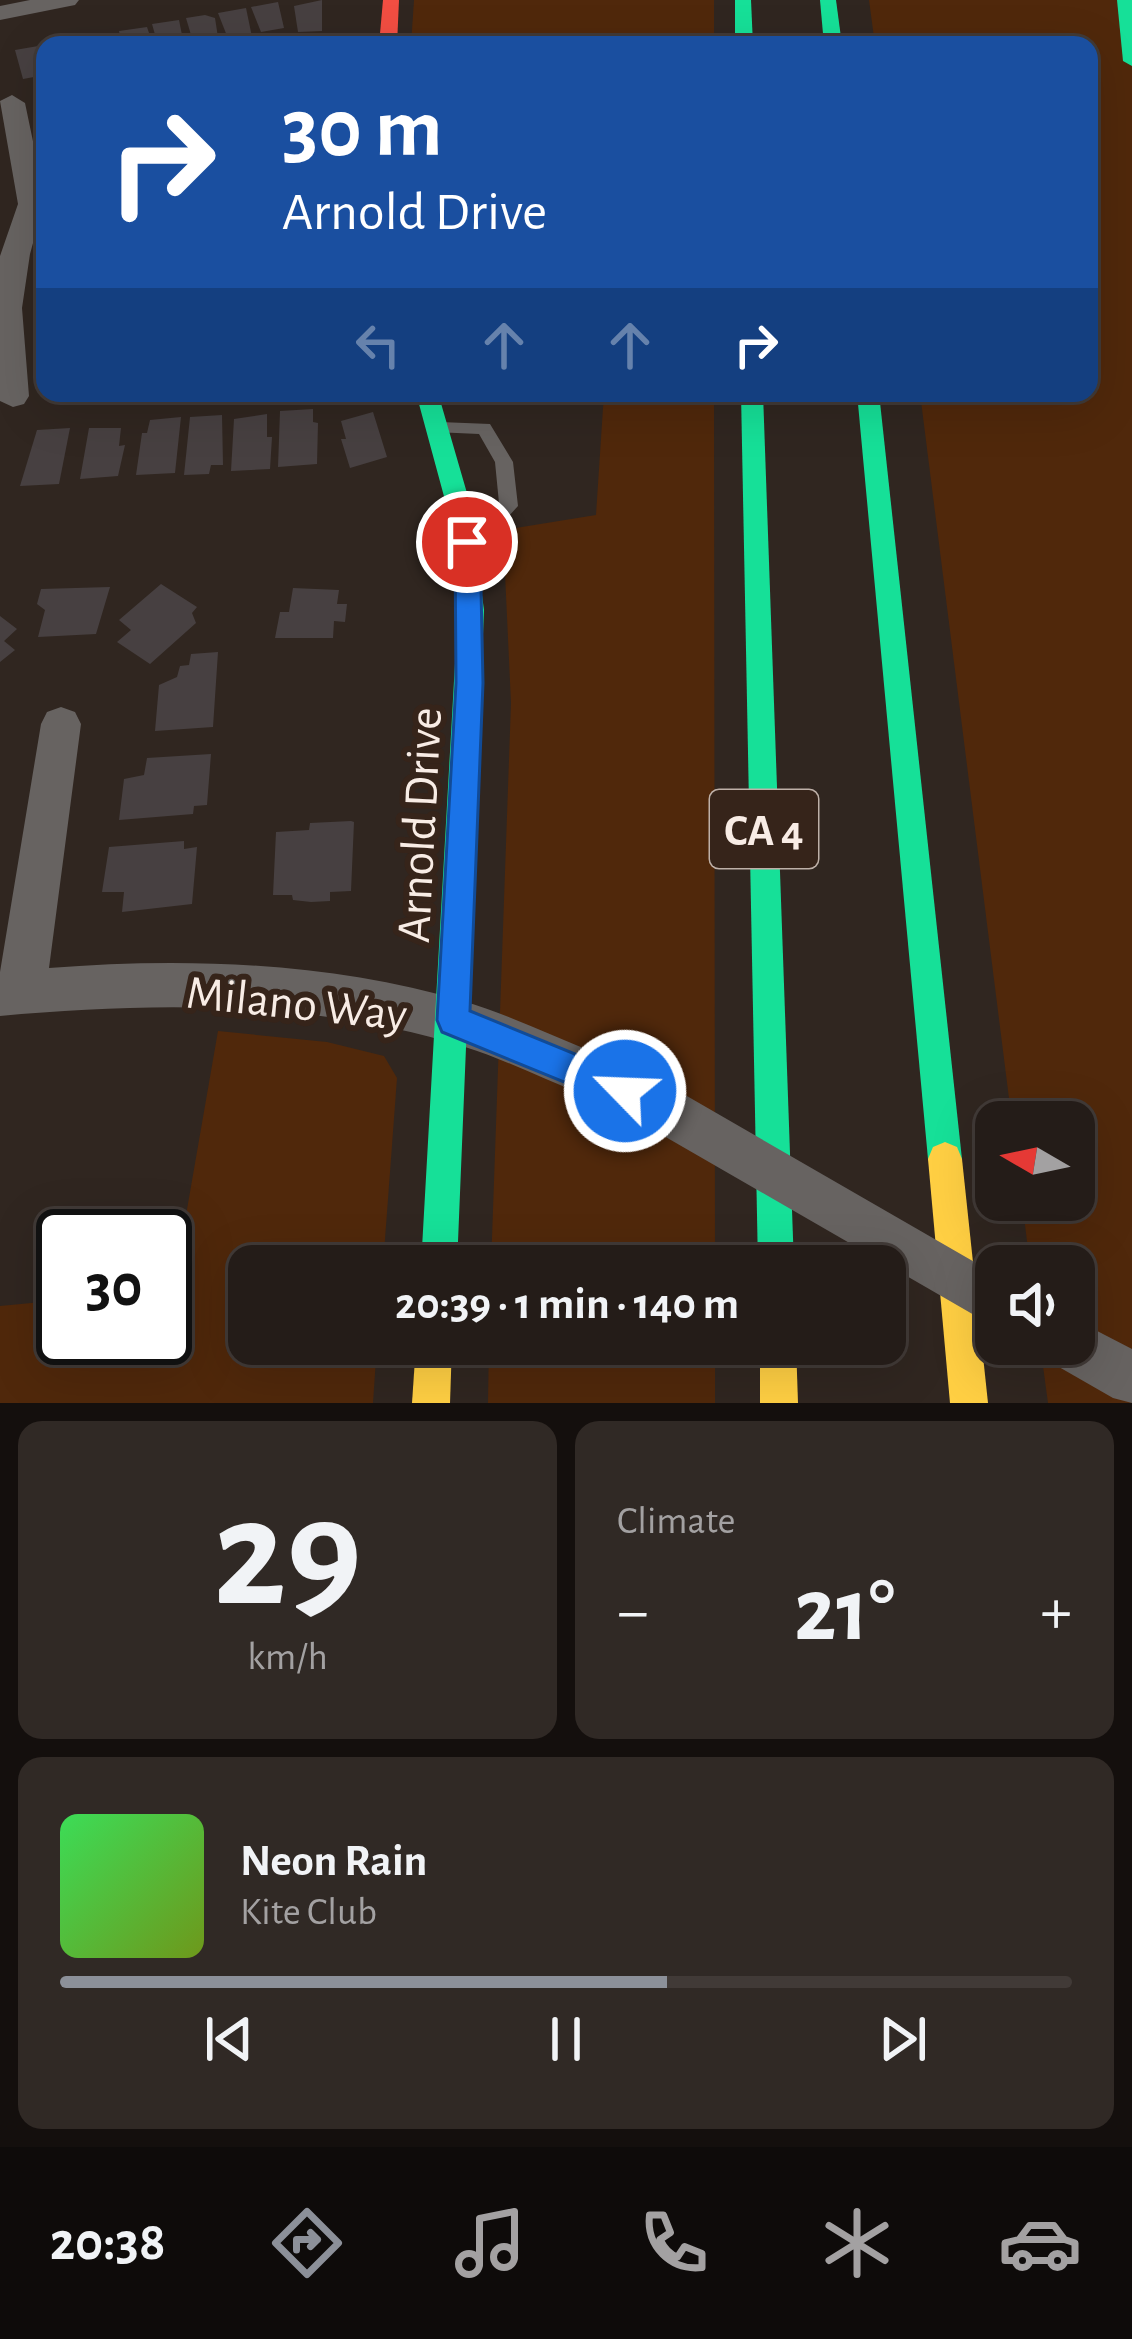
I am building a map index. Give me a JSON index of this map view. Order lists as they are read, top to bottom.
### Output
{
  "streets": {
    "main road": ["Arnold Drive", "CA 4"],
    "street": ["Milano Way"]
  },
  "crossings": [
    ["Arnold Drive", "Milano Way"]
  ],
  "north": "left",
  "page": {
    "turn": ["30 m", "Arnold Drive"],
    "limit": "30",
    "trip": "20:39 · 1 min · 140 m",
    "tile": [
      ["29", "km/h"],
      "Climate"
    ],
    "heat": ["−", "21°", "+"],
    "song": ["Neon Rain", "Kite Club"],
    "tabs": "20:38"
  }
}
